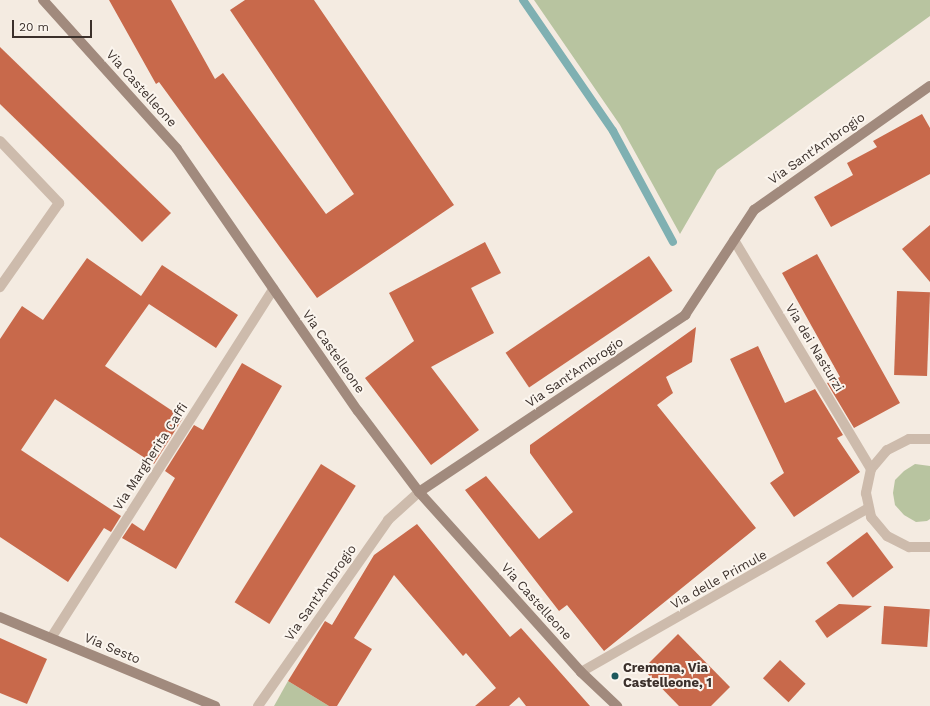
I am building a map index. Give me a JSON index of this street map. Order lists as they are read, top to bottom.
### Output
{
  "streets": {
    "main road": ["Via Castelleone", "Via Sant'Ambrogio", "Via Sesto"],
    "street": ["Via dei Nasturzi", "Via Margherita Caffi", "Via delle Primule"]
  },
  "crossings": [
    ["Via Castelleone", "Via Sant'Ambrogio"],
    ["Via Castelleone", "Via Margherita Caffi"],
    ["Via Castelleone", "Via delle Primule"],
    ["Via Sant'Ambrogio", "Via dei Nasturzi"],
    ["Via Margherita Caffi", "Via Sesto"]
  ],
  "places": ["Cremona, Via Castelleone, 1"],
  "scale_bar": "20 m"
}
